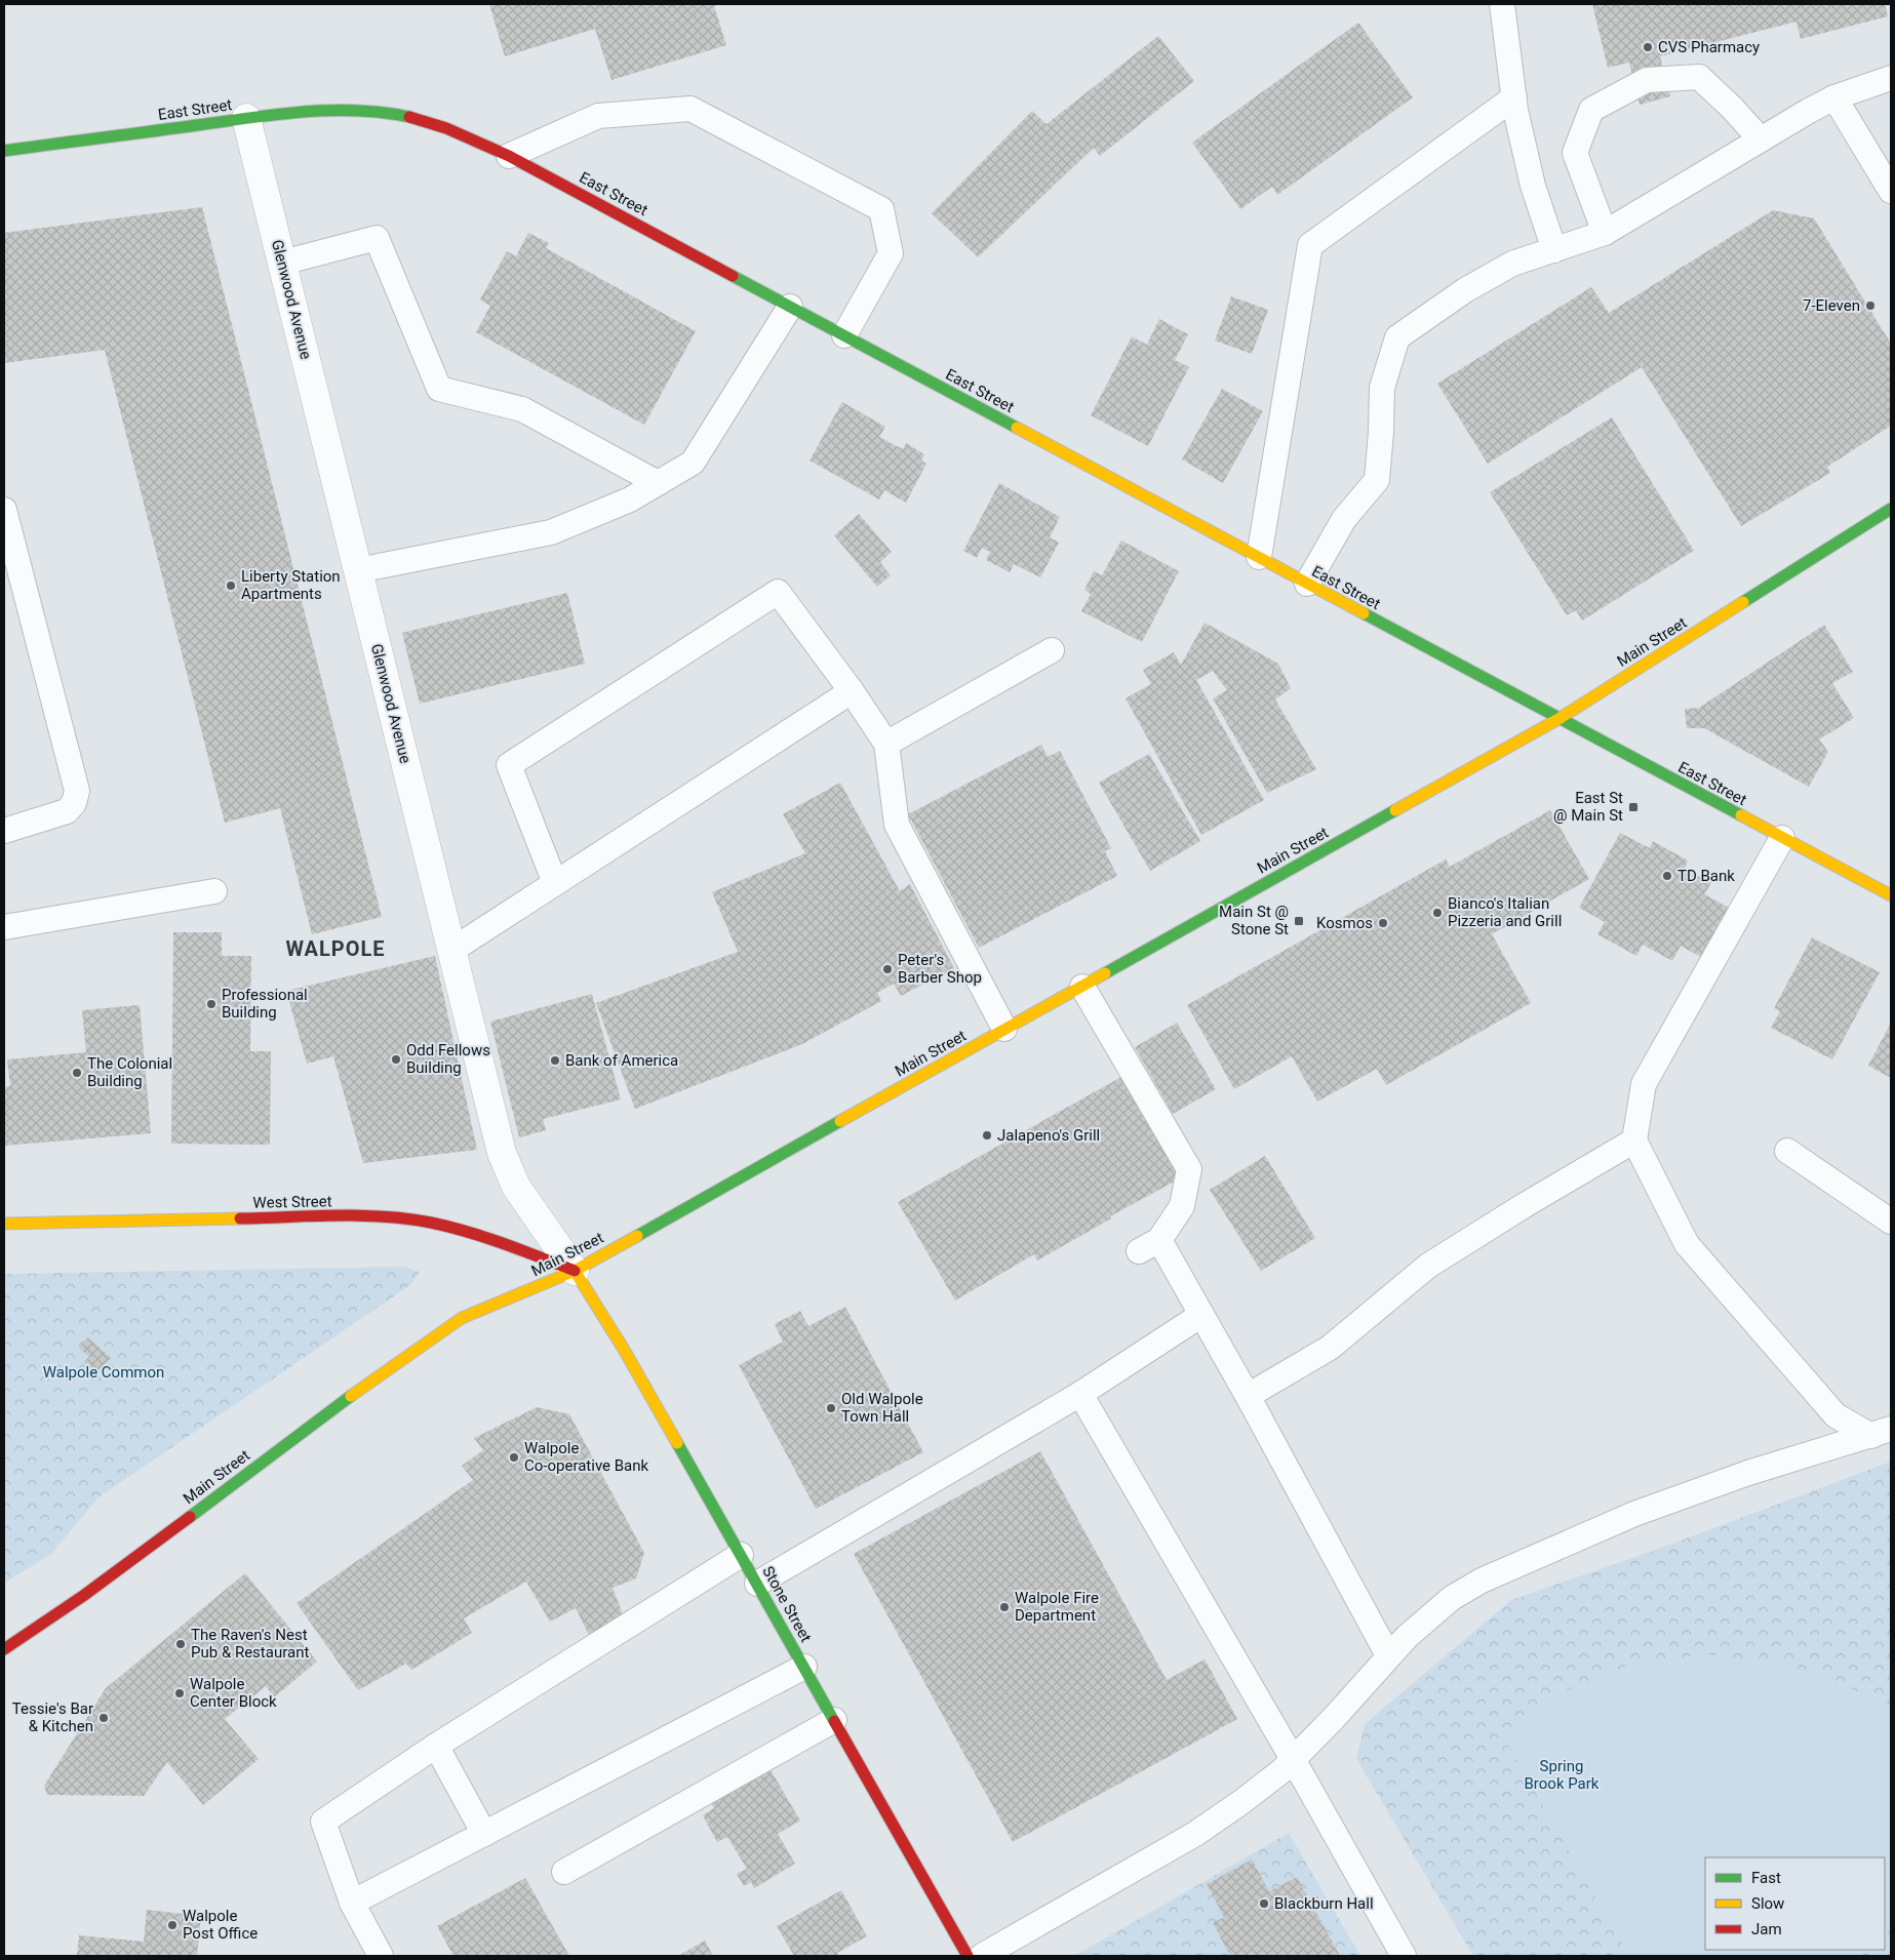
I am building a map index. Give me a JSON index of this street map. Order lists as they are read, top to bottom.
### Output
{
  "streets": {
    "main road": [
      "East Street",
      "Main Street",
      "West Street",
      "Stone Street"
    ],
    "street": ["Glenwood Avenue"]
  },
  "crossings": [
    ["East Street", "Glenwood Avenue"],
    ["East Street", "Main Street"],
    ["Glenwood Avenue", "Main Street"],
    ["Glenwood Avenue", "West Street"],
    ["Glenwood Avenue", "Stone Street"],
    ["Main Street", "West Street"],
    ["Main Street", "Stone Street"],
    ["West Street", "Stone Street"]
  ],
  "districts": ["WALPOLE"],
  "parks": ["Walpole Common", "Spring Brook Park"],
  "places": {
    "other": [
      "CVS Pharmacy",
      "7-Eleven",
      "Liberty Station Apartments",
      "TD Bank",
      "Bianco's Italian Pizzeria and Grill",
      "Kosmos",
      "Peter's Barber Shop",
      "Professional Building",
      "Odd Fellows Building",
      "Bank of America",
      "The Colonial Building",
      "Jalapeno's Grill",
      "Old Walpole Town Hall",
      "Walpole Co-operative Bank",
      "Walpole Fire Department",
      "The Raven's Nest Pub & Restaurant",
      "Walpole Center Block",
      "Tessie's Bar & Kitchen",
      "Blackburn Hall",
      "Walpole Post Office"
    ],
    "transit": ["East St @ Main St", "Main St @ Stone St"]
  },
  "legend": ["Fast", "Slow", "Jam"]
}
